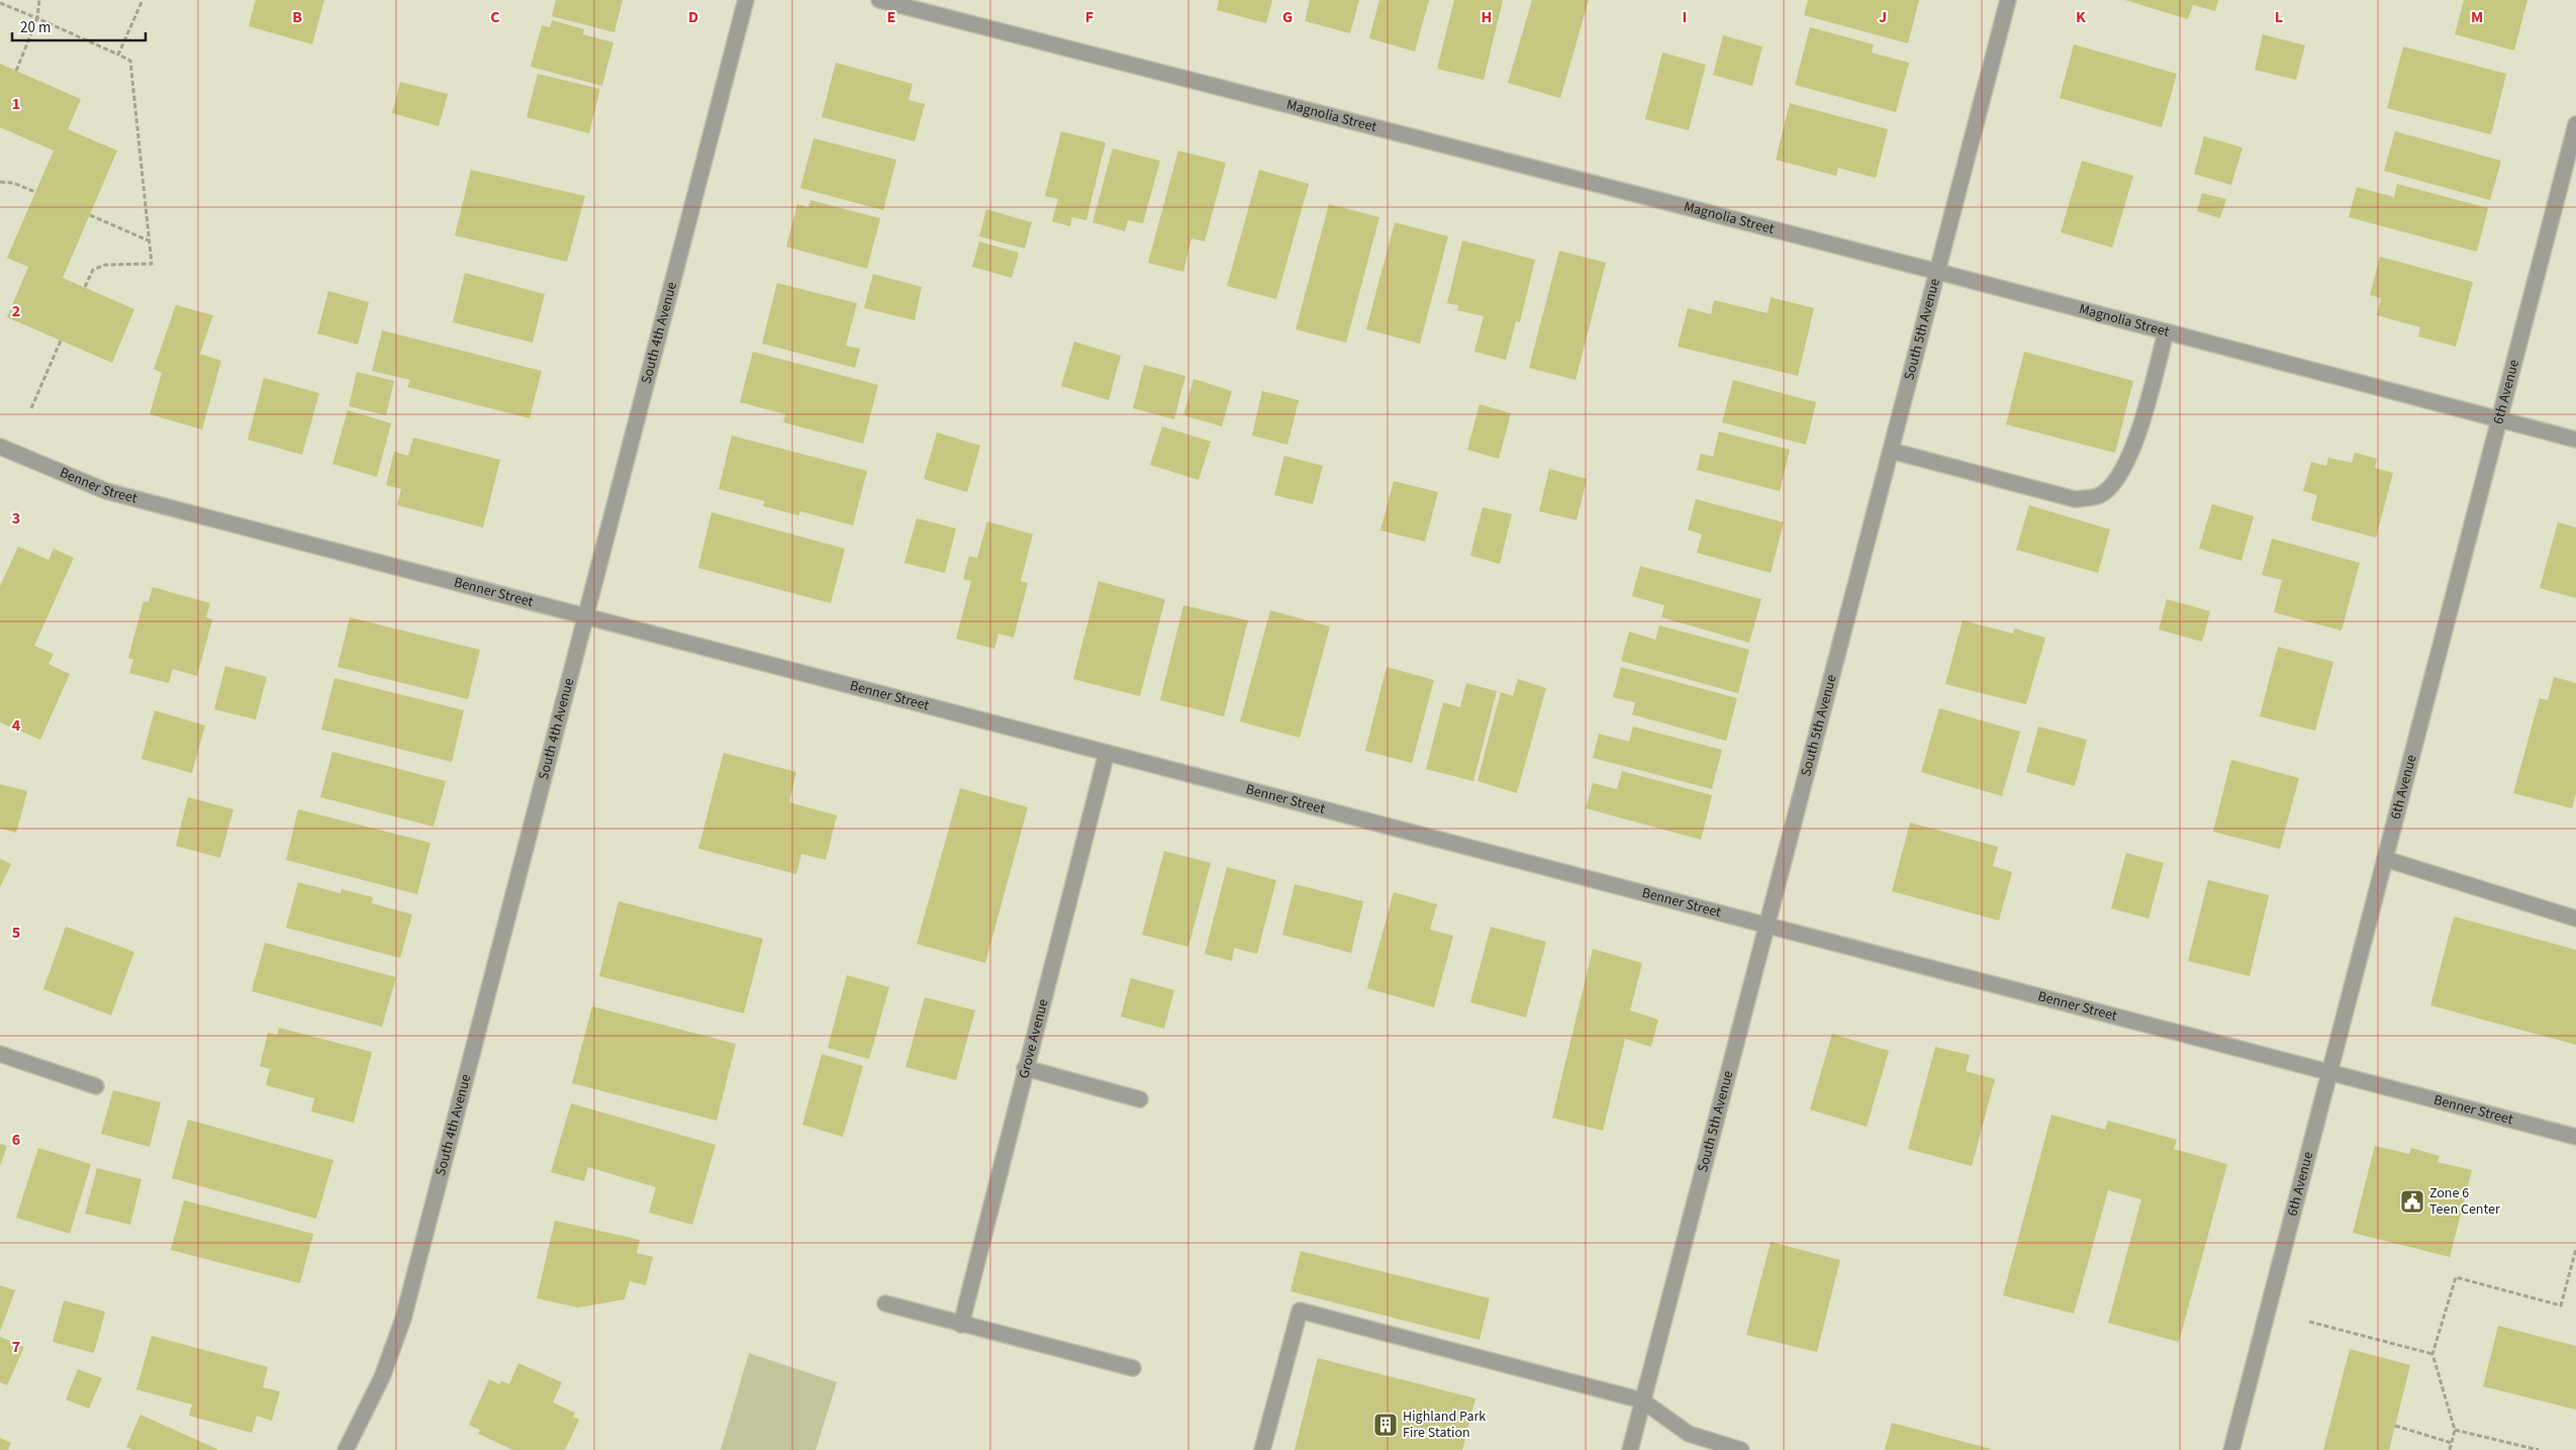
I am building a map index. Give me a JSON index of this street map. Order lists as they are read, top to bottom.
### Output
{
  "streets": {
    "street": [
      "Magnolia Street",
      "South 5th Avenue",
      "South 4th Avenue",
      "6th Avenue",
      "Benner Street",
      "Grove Avenue"
    ]
  },
  "crossings": [
    ["Magnolia Street", "South 5th Avenue"],
    ["Magnolia Street", "6th Avenue"],
    ["South 5th Avenue", "Benner Street"],
    ["South 4th Avenue", "Benner Street"],
    ["6th Avenue", "Benner Street"],
    ["Benner Street", "Grove Avenue"]
  ],
  "places": {
    "public building": ["Zone 6 Teen Center"],
    "building": ["Highland Park Fire Station"]
  },
  "scale_bar": "20 m",
  "grid": {
    "columns": [
      "B",
      "C",
      "D",
      "E",
      "F",
      "G",
      "H",
      "I",
      "J",
      "K",
      "L",
      "M"
    ],
    "rows": [
      "1",
      "2",
      "3",
      "4",
      "5",
      "6",
      "7"
    ]
  }
}
